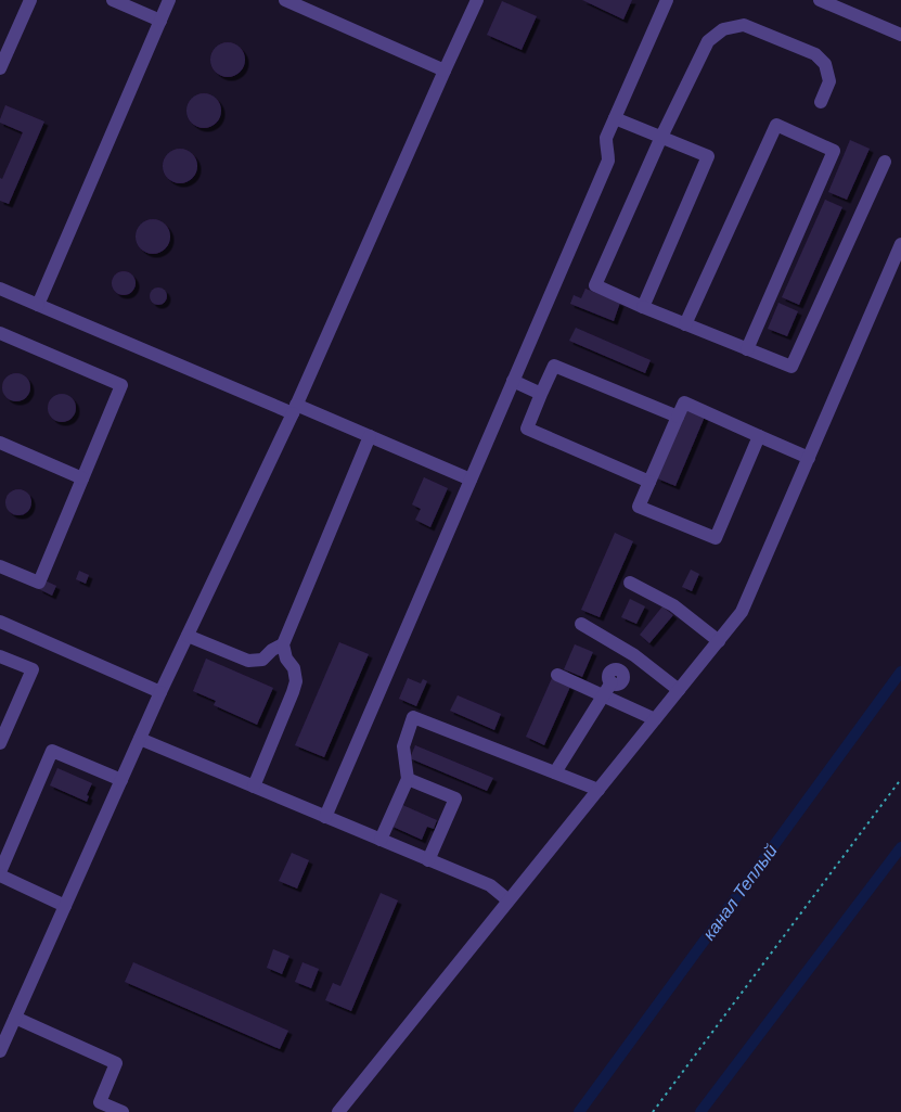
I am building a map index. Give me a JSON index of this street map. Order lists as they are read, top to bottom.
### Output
{
  "water": ["канал Теплый"]
}
